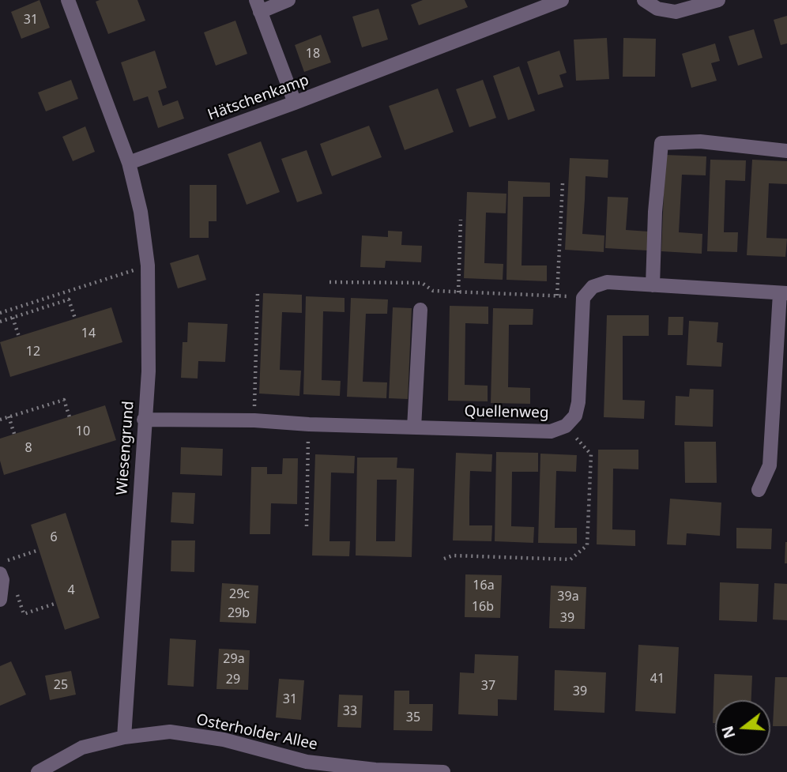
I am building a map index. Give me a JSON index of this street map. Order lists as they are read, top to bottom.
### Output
{
  "streets": {
    "street": [
      "Hätschenkamp",
      "Quellenweg",
      "Wiesengrund",
      "Osterholder Allee"
    ]
  },
  "crossings": [
    ["Hätschenkamp", "Wiesengrund"],
    ["Quellenweg", "Wiesengrund"],
    ["Wiesengrund", "Osterholder Allee"]
  ],
  "house_numbers": [
    "31",
    "18",
    "14",
    "12",
    "10",
    "8",
    "6",
    "16a",
    "4",
    "29c",
    "39a",
    "16b",
    "29b",
    "39",
    "29a",
    "41",
    "29",
    "25",
    "37",
    "39",
    "31",
    "33",
    "35"
  ],
  "north": "left"
}
